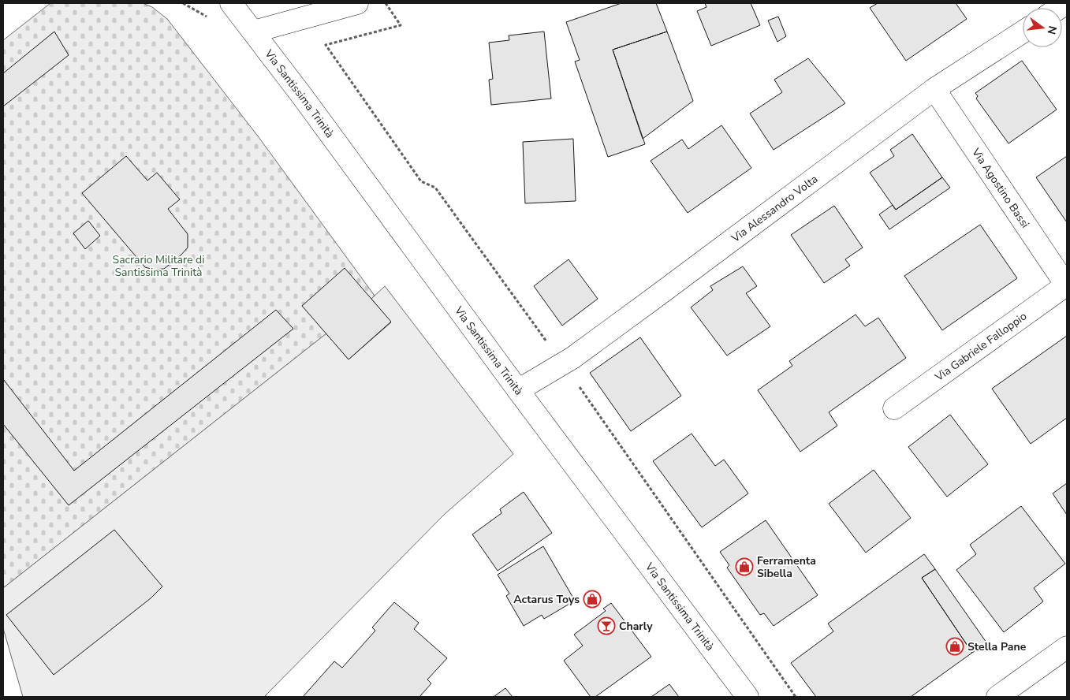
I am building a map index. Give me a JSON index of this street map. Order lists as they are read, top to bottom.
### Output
{
  "streets": {
    "street": [
      "Via Santissima Trinità",
      "Via Agostino Bassi",
      "Via Alessandro Volta",
      "Via Gabriele Falloppio"
    ]
  },
  "crossings": [
    ["Via Santissima Trinità", "Via Alessandro Volta"],
    ["Via Agostino Bassi", "Via Alessandro Volta"],
    ["Via Agostino Bassi", "Via Gabriele Falloppio"]
  ],
  "parks": ["Sacrario Militare di Santissima Trinità"],
  "places": {
    "shop": ["Ferramenta Sibella", "Actarus Toys", "Stella Pane"],
    "bar": ["Charly"]
  },
  "north": "right"
}
